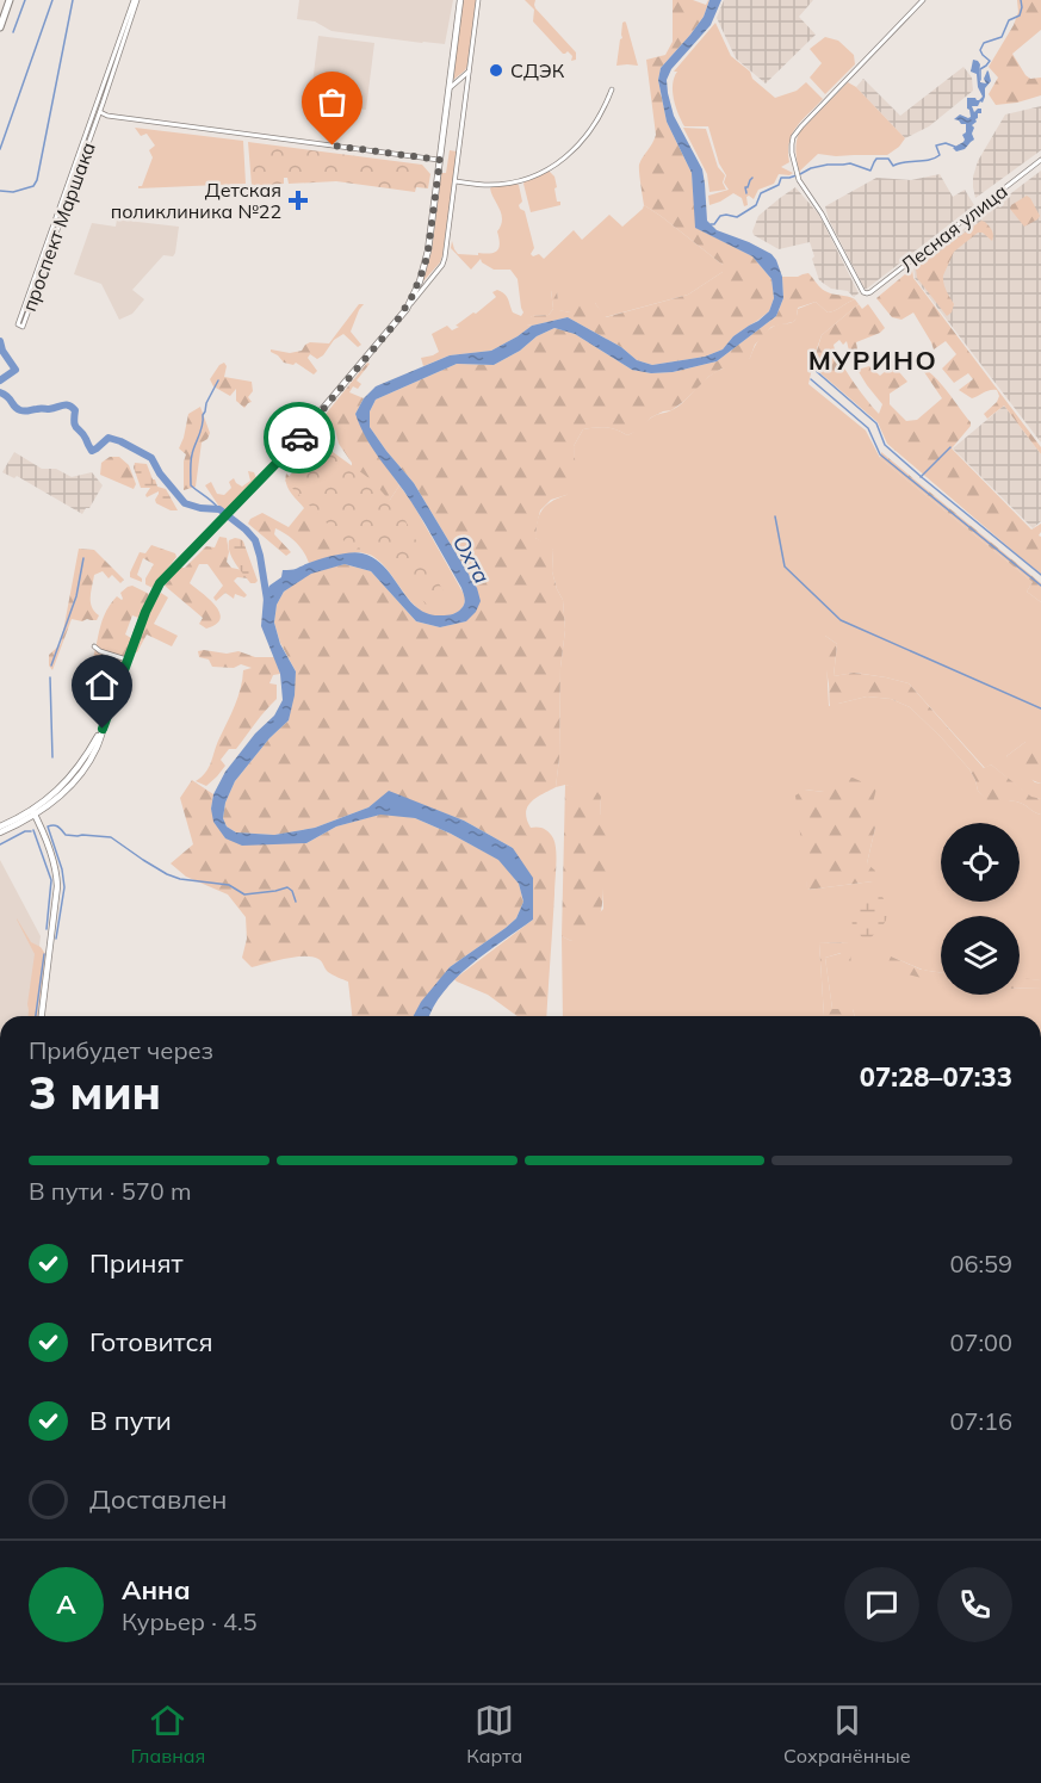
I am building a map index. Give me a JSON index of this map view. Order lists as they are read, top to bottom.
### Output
{
  "streets": {
    "street": ["проспект Маршака", "Лесная улица"]
  },
  "districts": ["МУРИНО"],
  "water": ["Охта"],
  "places": {
    "other": ["СДЭК"],
    "health": ["Детская поликлиника №22"]
  },
  "page": {
    "heading": ["3 мин", "Прибудет через", "07:28–07:33"],
    "panel": ["Анна", "Курьер · 4.5"],
    "bar": "В пути · 570 m",
    "list": [
      ["Принят", "06:59"],
      ["Готовится", "07:00"],
      ["В пути", "07:16"],
      "Доставлен"
    ],
    "round": "А",
    "tabs": ["Главная", "Карта", "Сохранённые"]
  }
}
